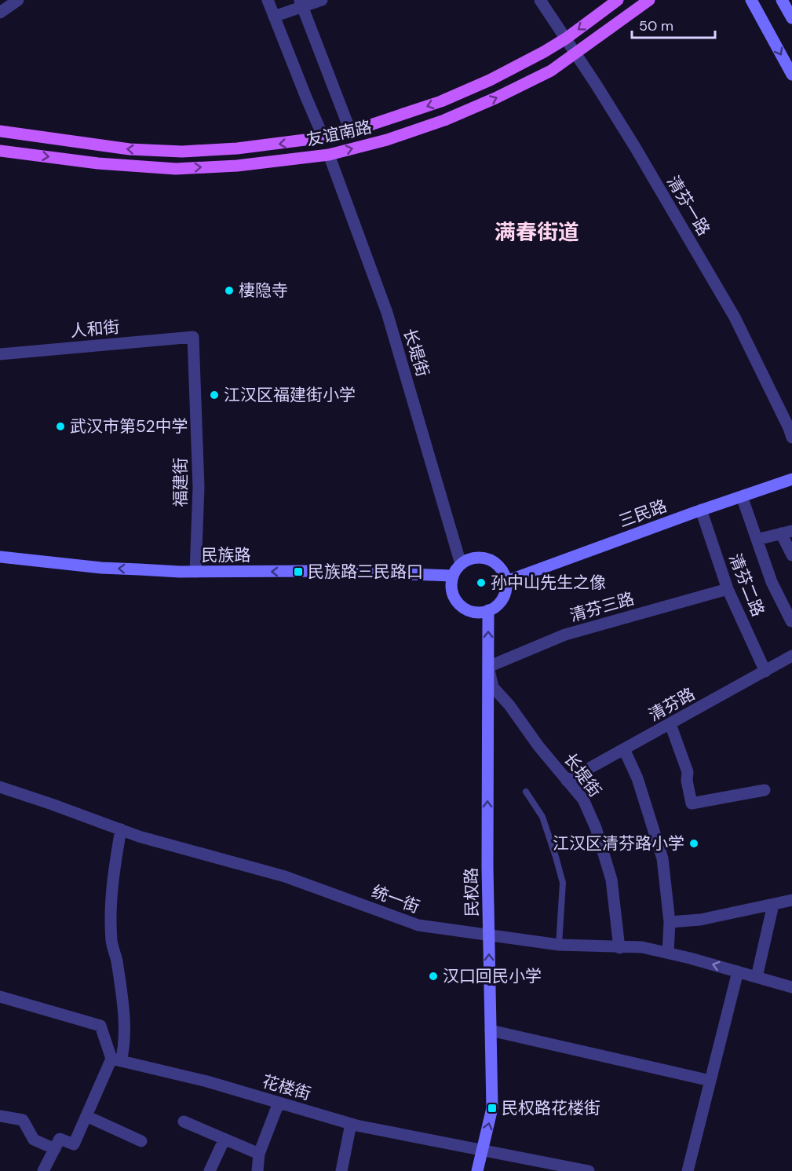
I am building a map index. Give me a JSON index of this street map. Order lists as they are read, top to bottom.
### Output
{
  "streets": {
    "main road": ["友谊南路"],
    "street": [
      "清芬一路",
      "人和街",
      "长堤街",
      "福建街",
      "三民路",
      "民族路",
      "清芬二路",
      "清芬三路",
      "清芬路",
      "民权路",
      "统一街",
      "花楼街"
    ]
  },
  "crossings": [
    ["友谊南路", "清芬一路"],
    ["友谊南路", "长堤街"],
    ["人和街", "福建街"],
    ["长堤街", "三民路"],
    ["长堤街", "民族路"],
    ["长堤街", "清芬三路"],
    ["长堤街", "清芬路"],
    ["长堤街", "民权路"],
    ["长堤街", "统一街"],
    ["福建街", "民族路"],
    ["三民路", "民族路"],
    ["三民路", "清芬二路"],
    ["三民路", "民权路"],
    ["民族路", "民权路"],
    ["清芬二路", "清芬三路"],
    ["清芬二路", "清芬路"],
    ["清芬三路", "民权路"],
    ["民权路", "统一街"],
    ["民权路", "花楼街"]
  ],
  "one_way": ["民族路", "民权路"],
  "districts": ["满春街道"],
  "places": {
    "other": [
      "棲隐寺",
      "江汉区福建街小学",
      "武汉市第52中学",
      "孙中山先生之像",
      "江汉区清芬路小学",
      "汉口回民小学"
    ],
    "transit": ["民族路三民路口", "民权路花楼街"]
  },
  "scale_bar": "50 m"
}
